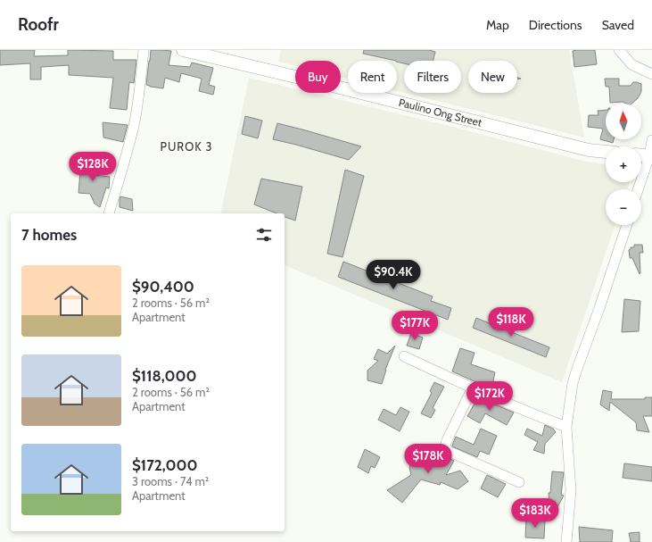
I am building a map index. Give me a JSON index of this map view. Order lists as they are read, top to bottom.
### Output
{
  "streets": {
    "street": ["Paulino Ong Street"]
  },
  "districts": ["PUROK 3"],
  "north": "top",
  "page": {
    "header": "Roofr",
    "nav": ["Map", "Directions", "Saved"],
    "chip": [
      "Buy",
      "Rent",
      "Filters",
      "New"
    ],
    "map_buttons": ["+", "−"],
    "price": [
      "$128K",
      "$90.4K",
      "$118K",
      "$177K",
      "$172K",
      "$178K",
      "$183K"
    ],
    "heading": "7 homes",
    "list": [
      {
        "name": "$90,400",
        "note": "2 rooms · 56 m² · Apartment"
      },
      {
        "name": "$118,000",
        "note": "2 rooms · 56 m² · Apartment"
      },
      {
        "name": "$172,000",
        "note": "3 rooms · 74 m² · Apartment"
      }
    ]
  }
}
